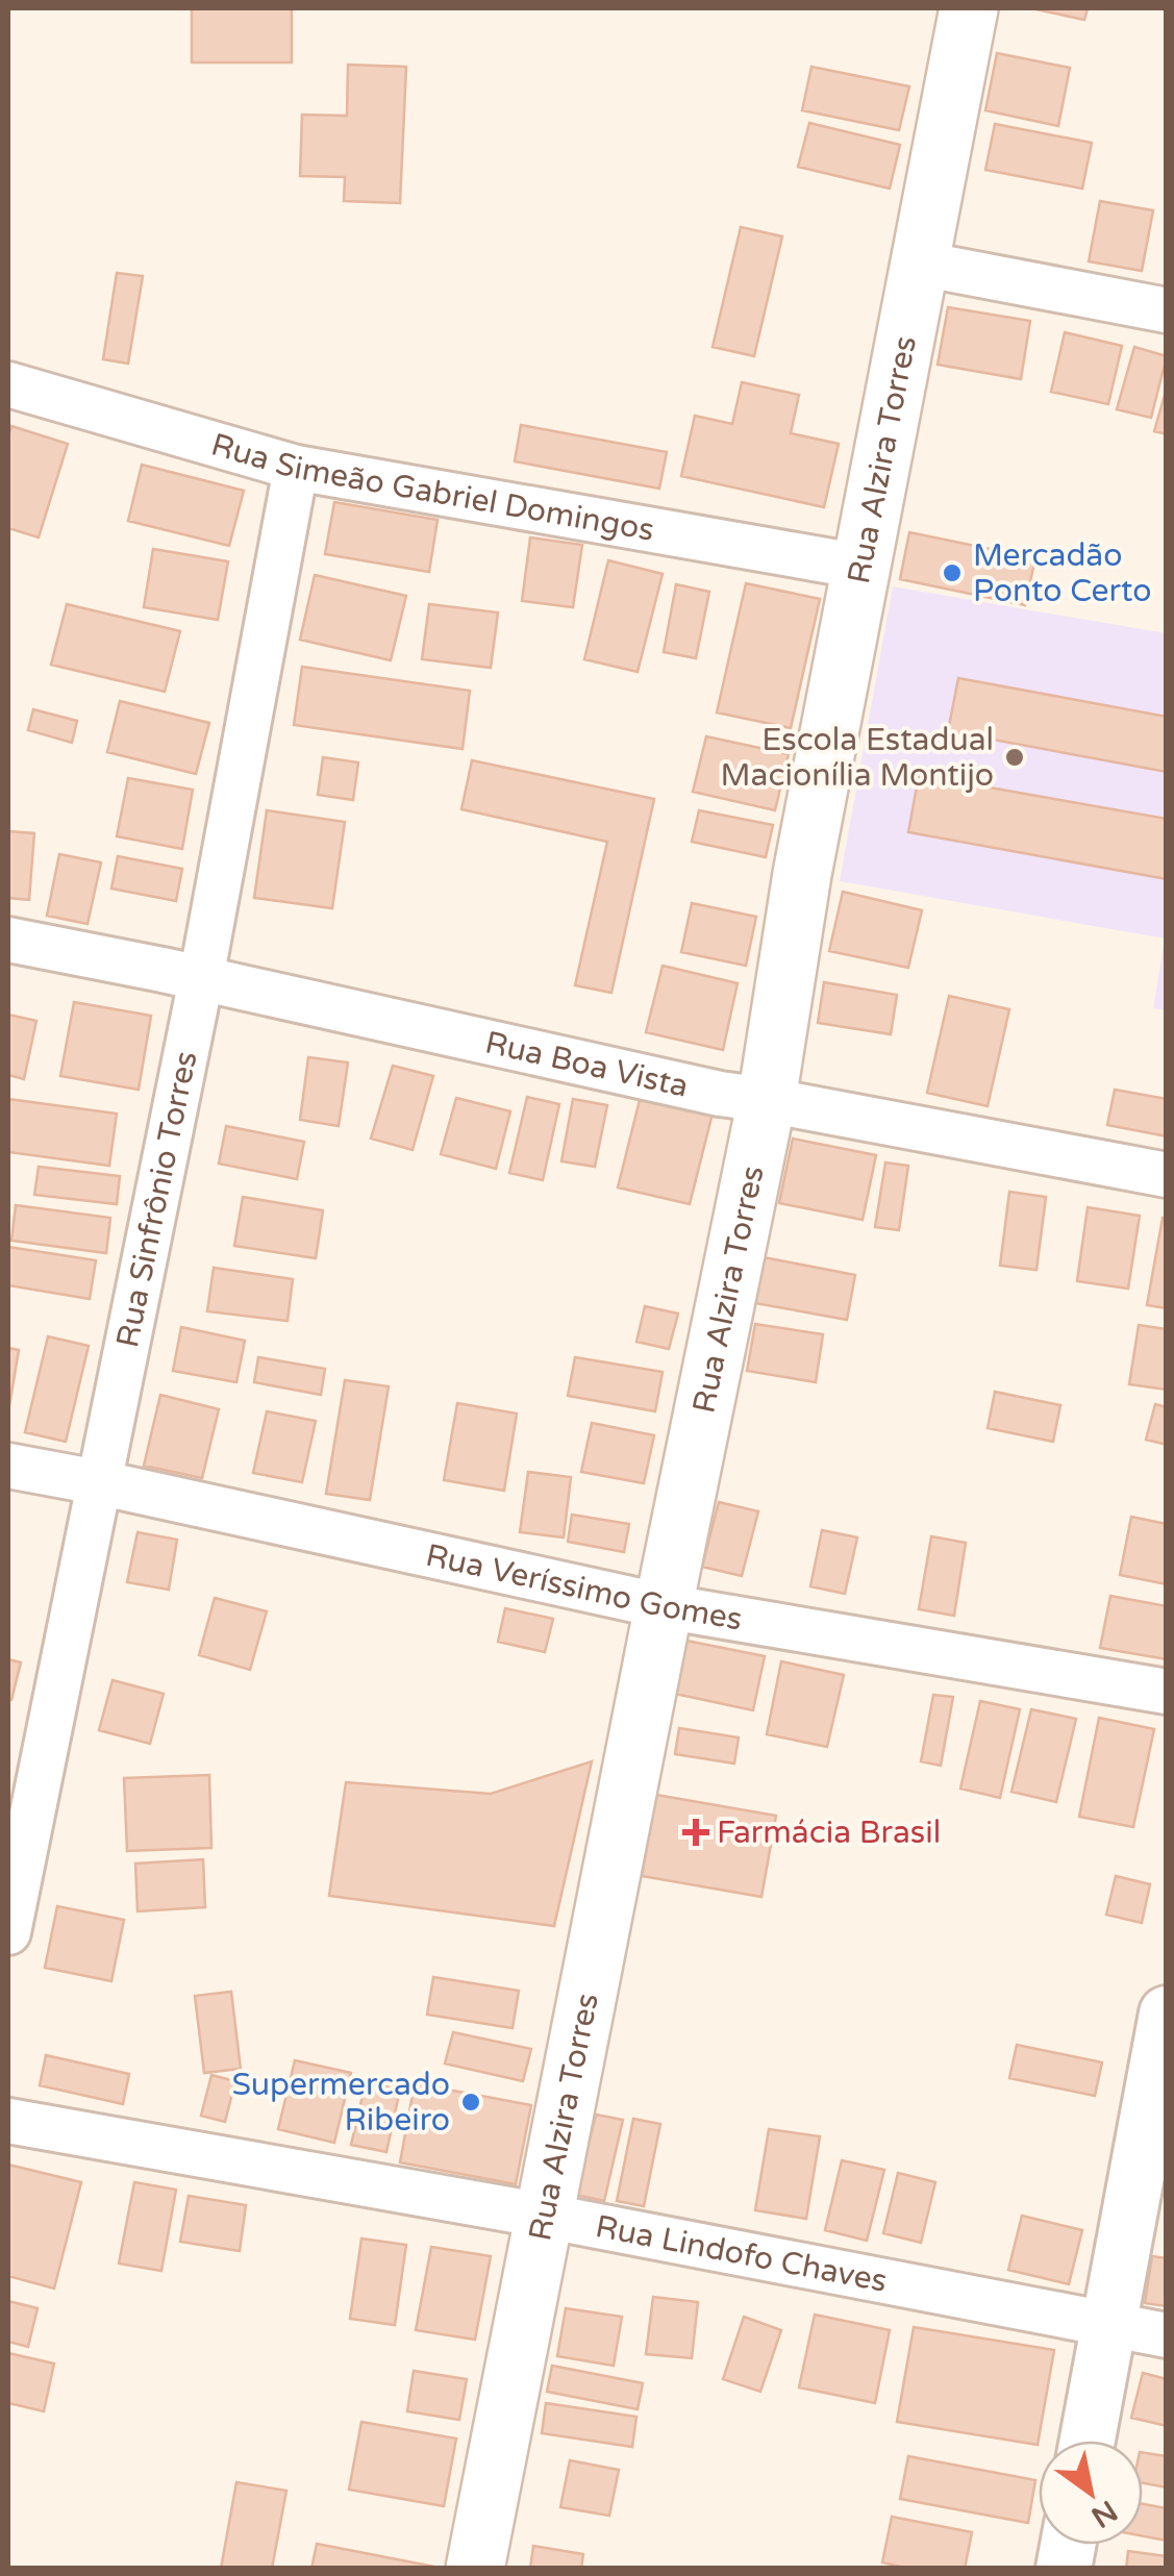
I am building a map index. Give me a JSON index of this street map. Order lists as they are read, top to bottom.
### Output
{
  "streets": {
    "main road": ["Rua Alzira Torres"],
    "street": [
      "Rua Simeão Gabriel Domingos",
      "Rua Boa Vista",
      "Rua Sinfrônio Torres",
      "Rua Veríssimo Gomes",
      "Rua Lindofo Chaves"
    ]
  },
  "crossings": [
    ["Rua Alzira Torres", "Rua Simeão Gabriel Domingos"],
    ["Rua Alzira Torres", "Rua Boa Vista"],
    ["Rua Alzira Torres", "Rua Veríssimo Gomes"],
    ["Rua Alzira Torres", "Rua Lindofo Chaves"],
    ["Rua Simeão Gabriel Domingos", "Rua Sinfrônio Torres"],
    ["Rua Boa Vista", "Rua Sinfrônio Torres"],
    ["Rua Sinfrônio Torres", "Rua Veríssimo Gomes"]
  ],
  "places": {
    "other": ["Mercadão Ponto Certo", "Escola Estadual Macionília Montijo", "Supermercado Ribeiro"],
    "health": ["Farmácia Brasil"]
  },
  "north": "bottom right"
}
